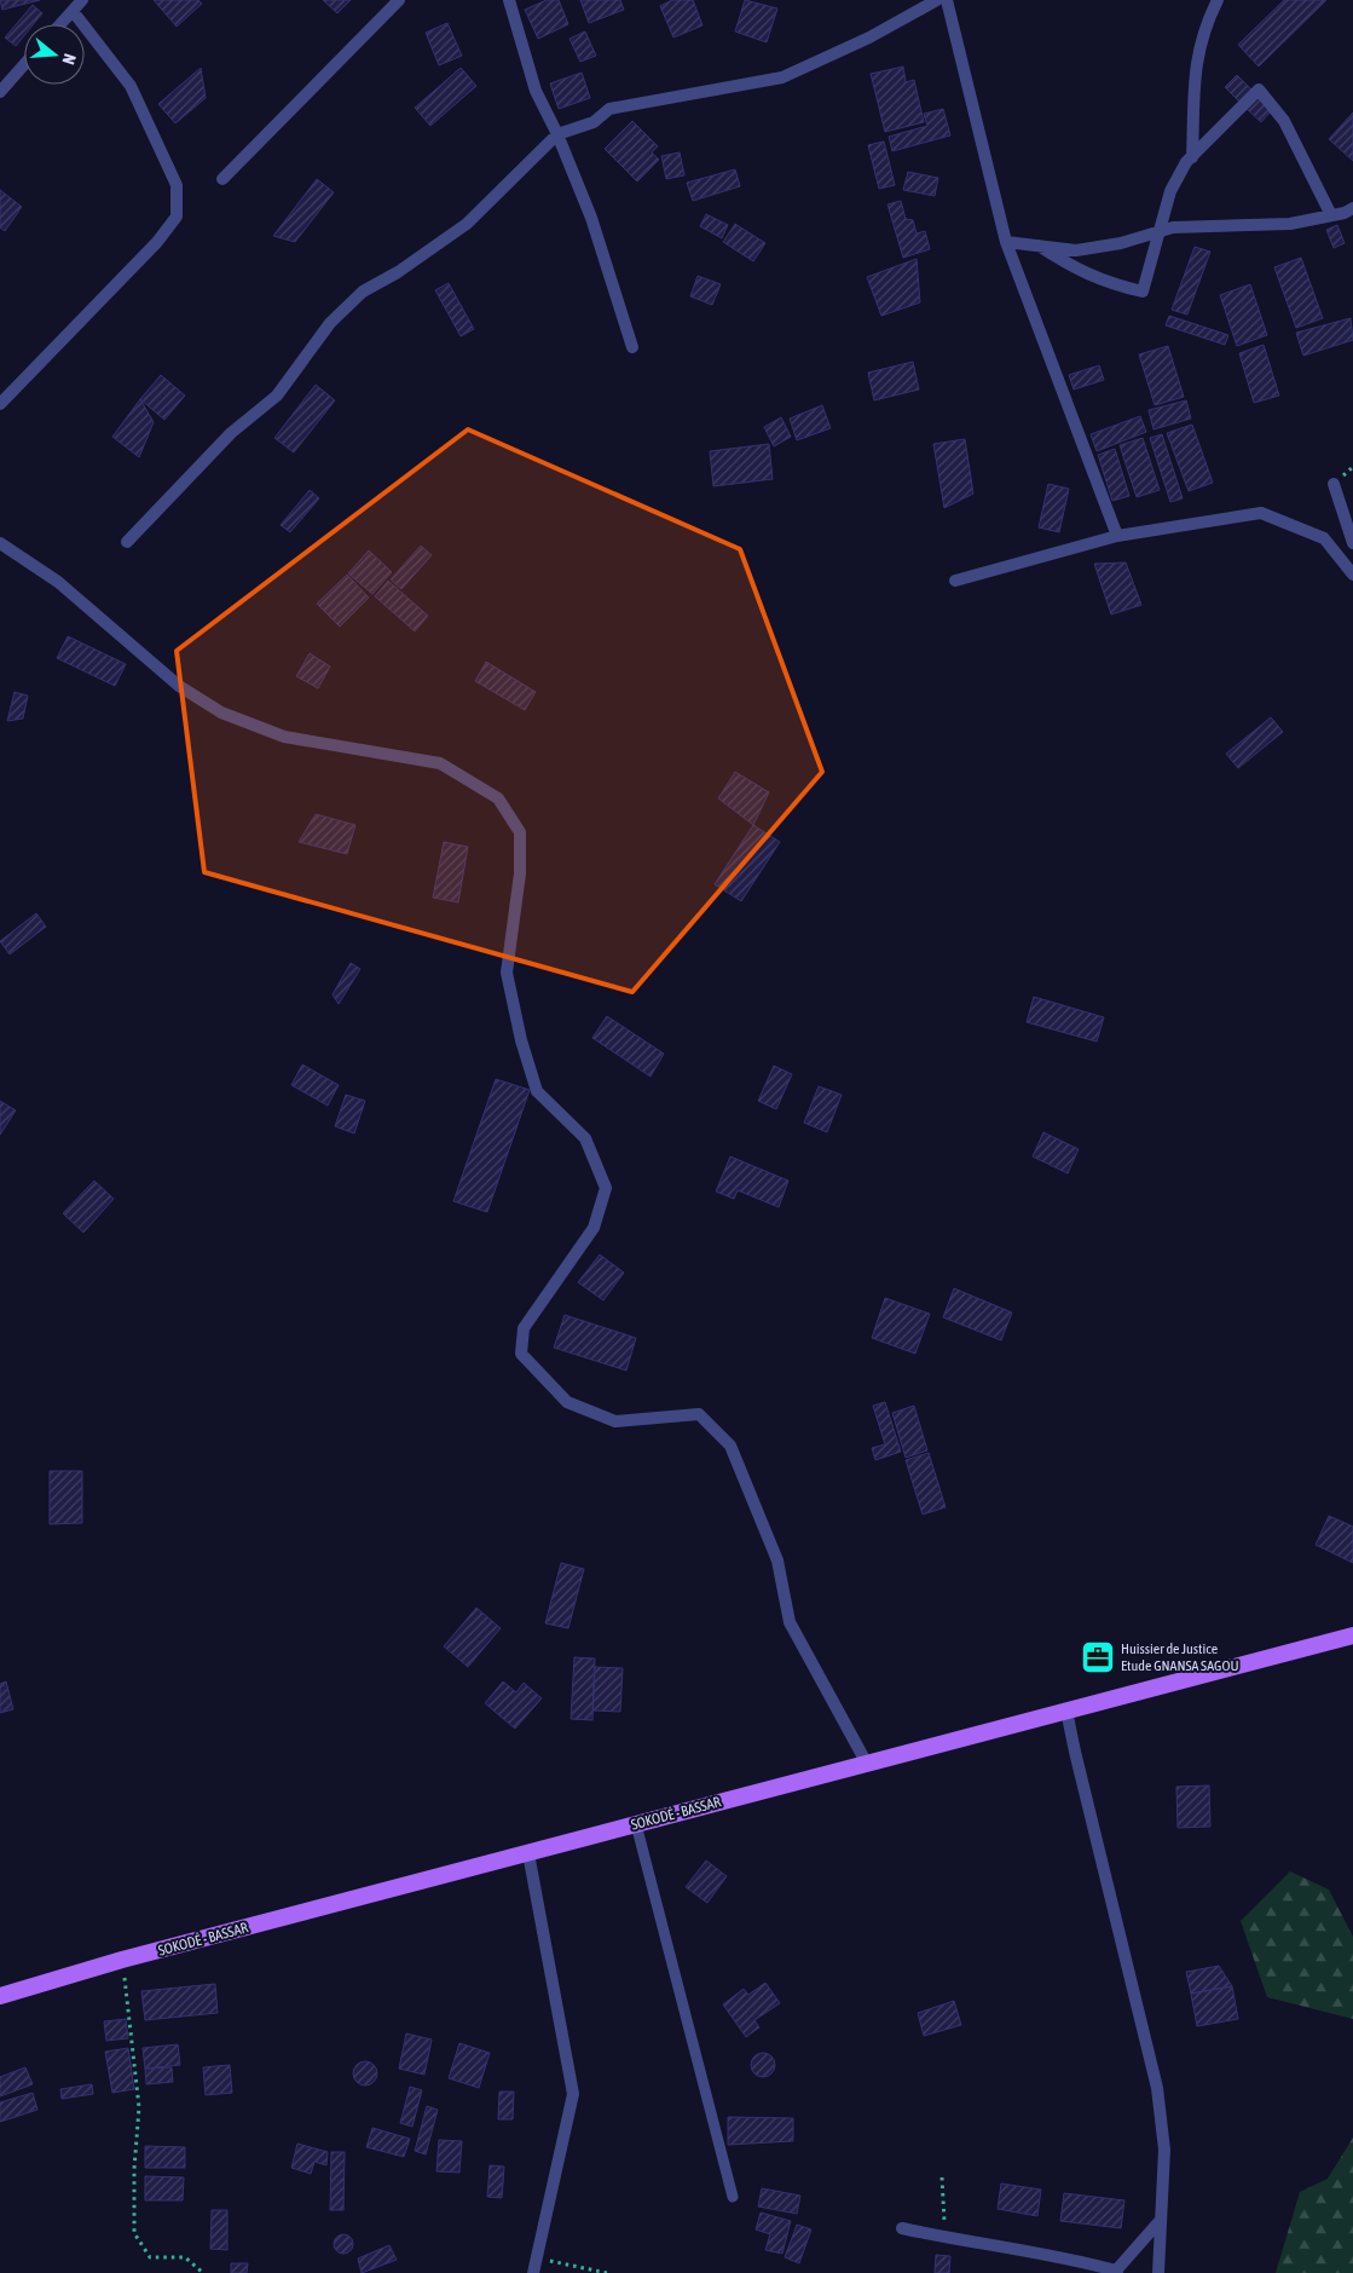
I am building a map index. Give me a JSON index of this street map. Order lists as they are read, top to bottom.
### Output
{
  "streets": {
    "main road": ["SOKODÉ - BASSAR"]
  },
  "places": {
    "office": ["Huissier de Justice Etude GNANSA SAGOU"]
  },
  "north": "right"
}
